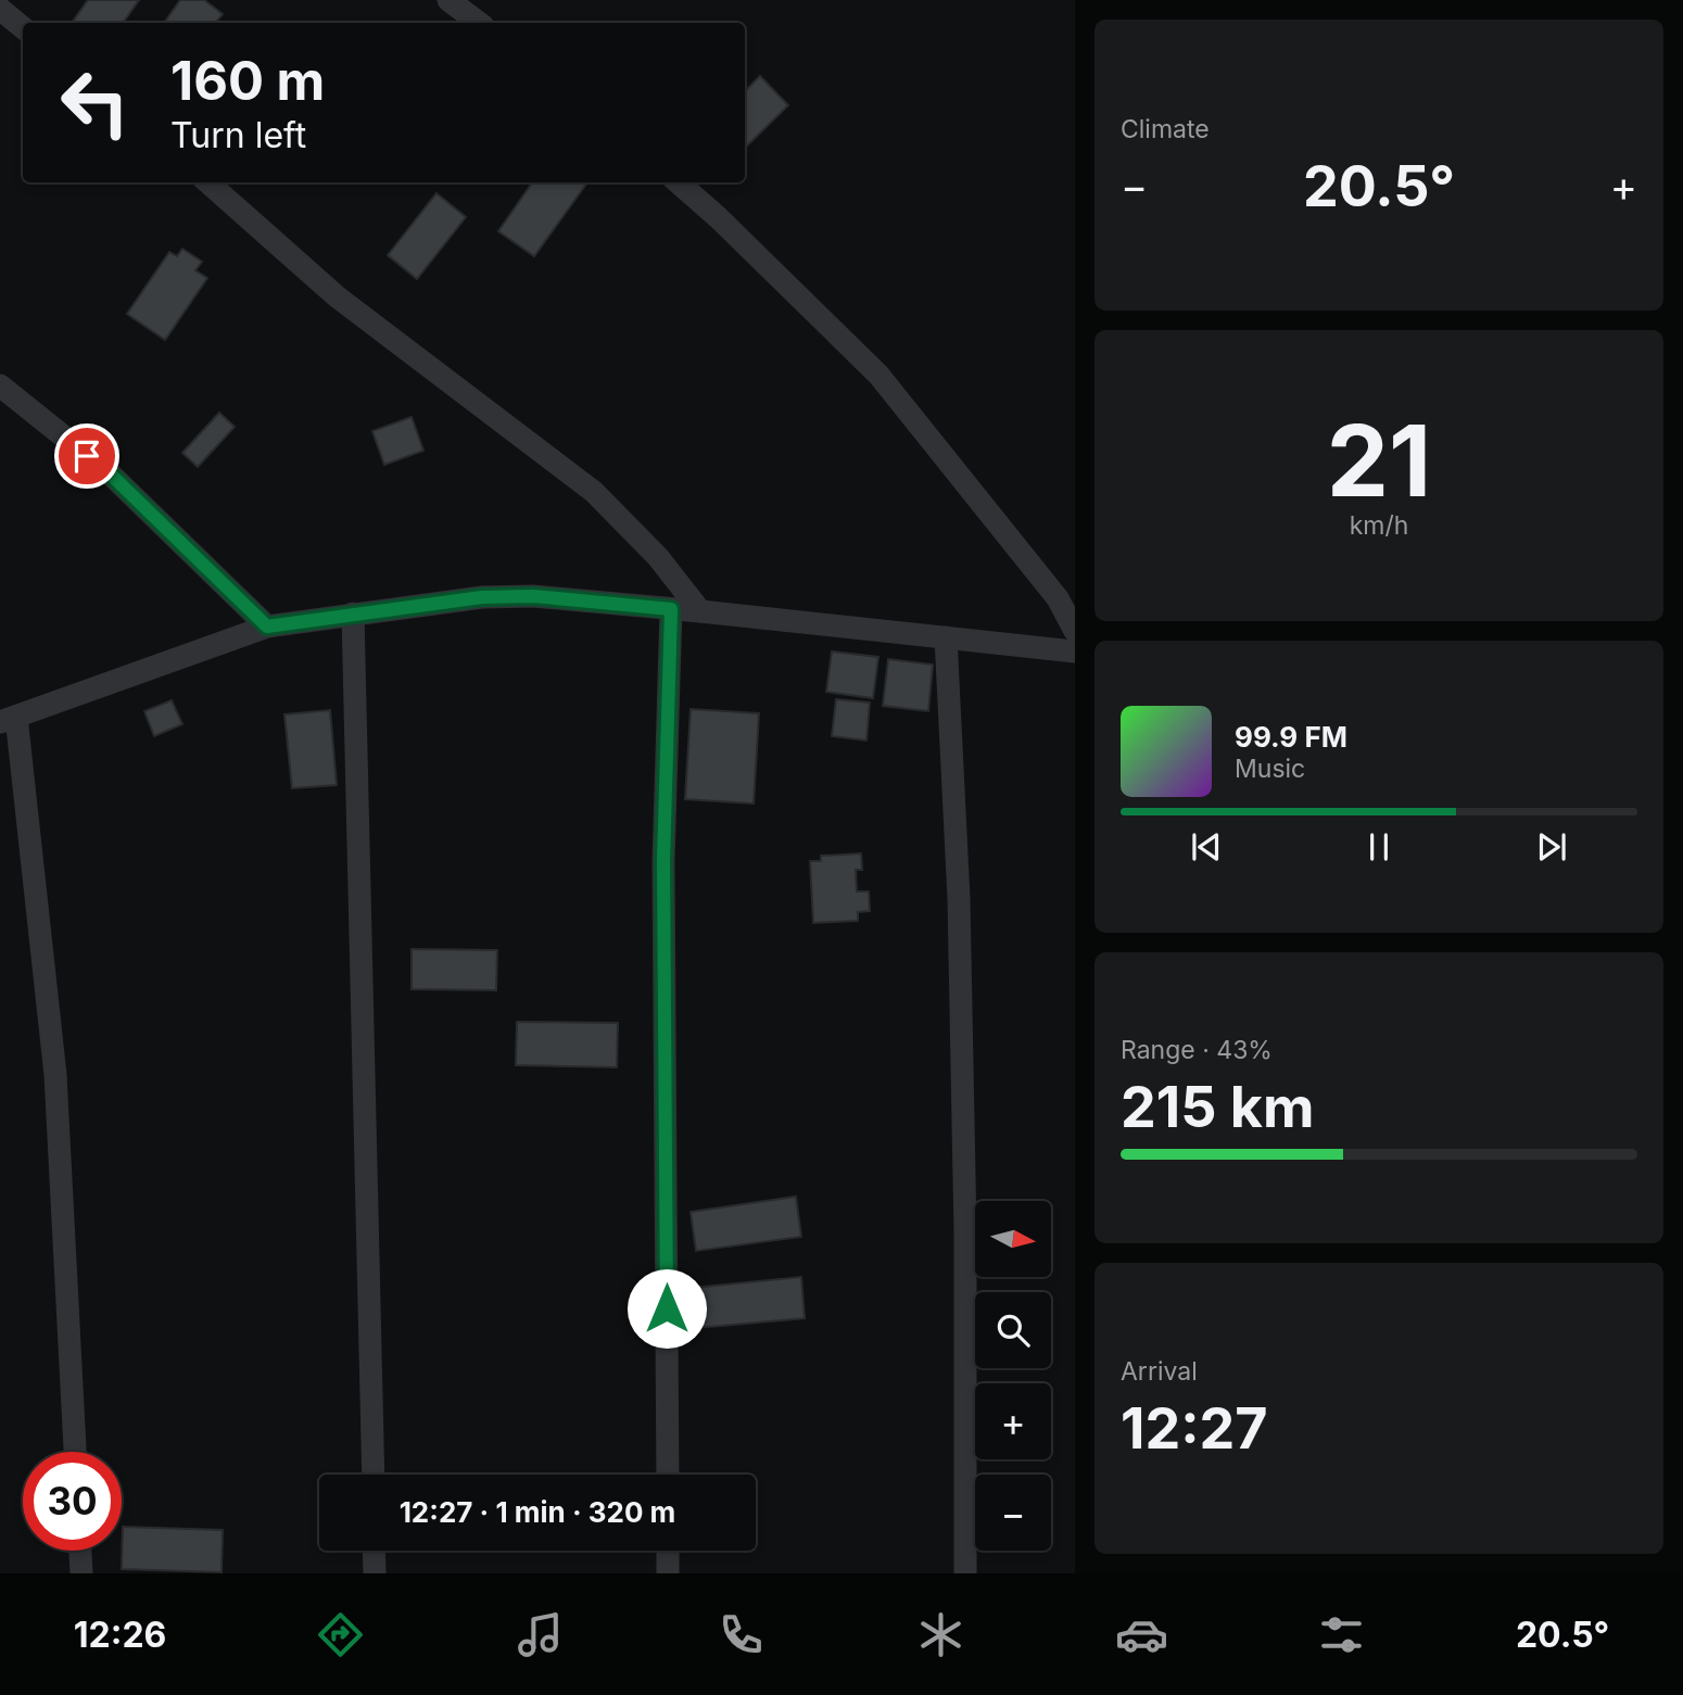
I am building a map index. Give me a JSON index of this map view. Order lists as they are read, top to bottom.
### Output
{
  "north": "right",
  "page": {
    "tile": [
      "Climate",
      ["21", "km/h"],
      ["Range · 43%", "215 km"],
      ["Arrival", "12:27"]
    ],
    "turn": ["160 m", "Turn left"],
    "heat": ["−", "20.5°", "+"],
    "song": ["99.9 FM", "Music"],
    "map_buttons": ["+", "−"],
    "limit": "30",
    "trip": "12:27 · 1 min · 320 m",
    "tabs": ["12:26", "20.5°"]
  }
}
